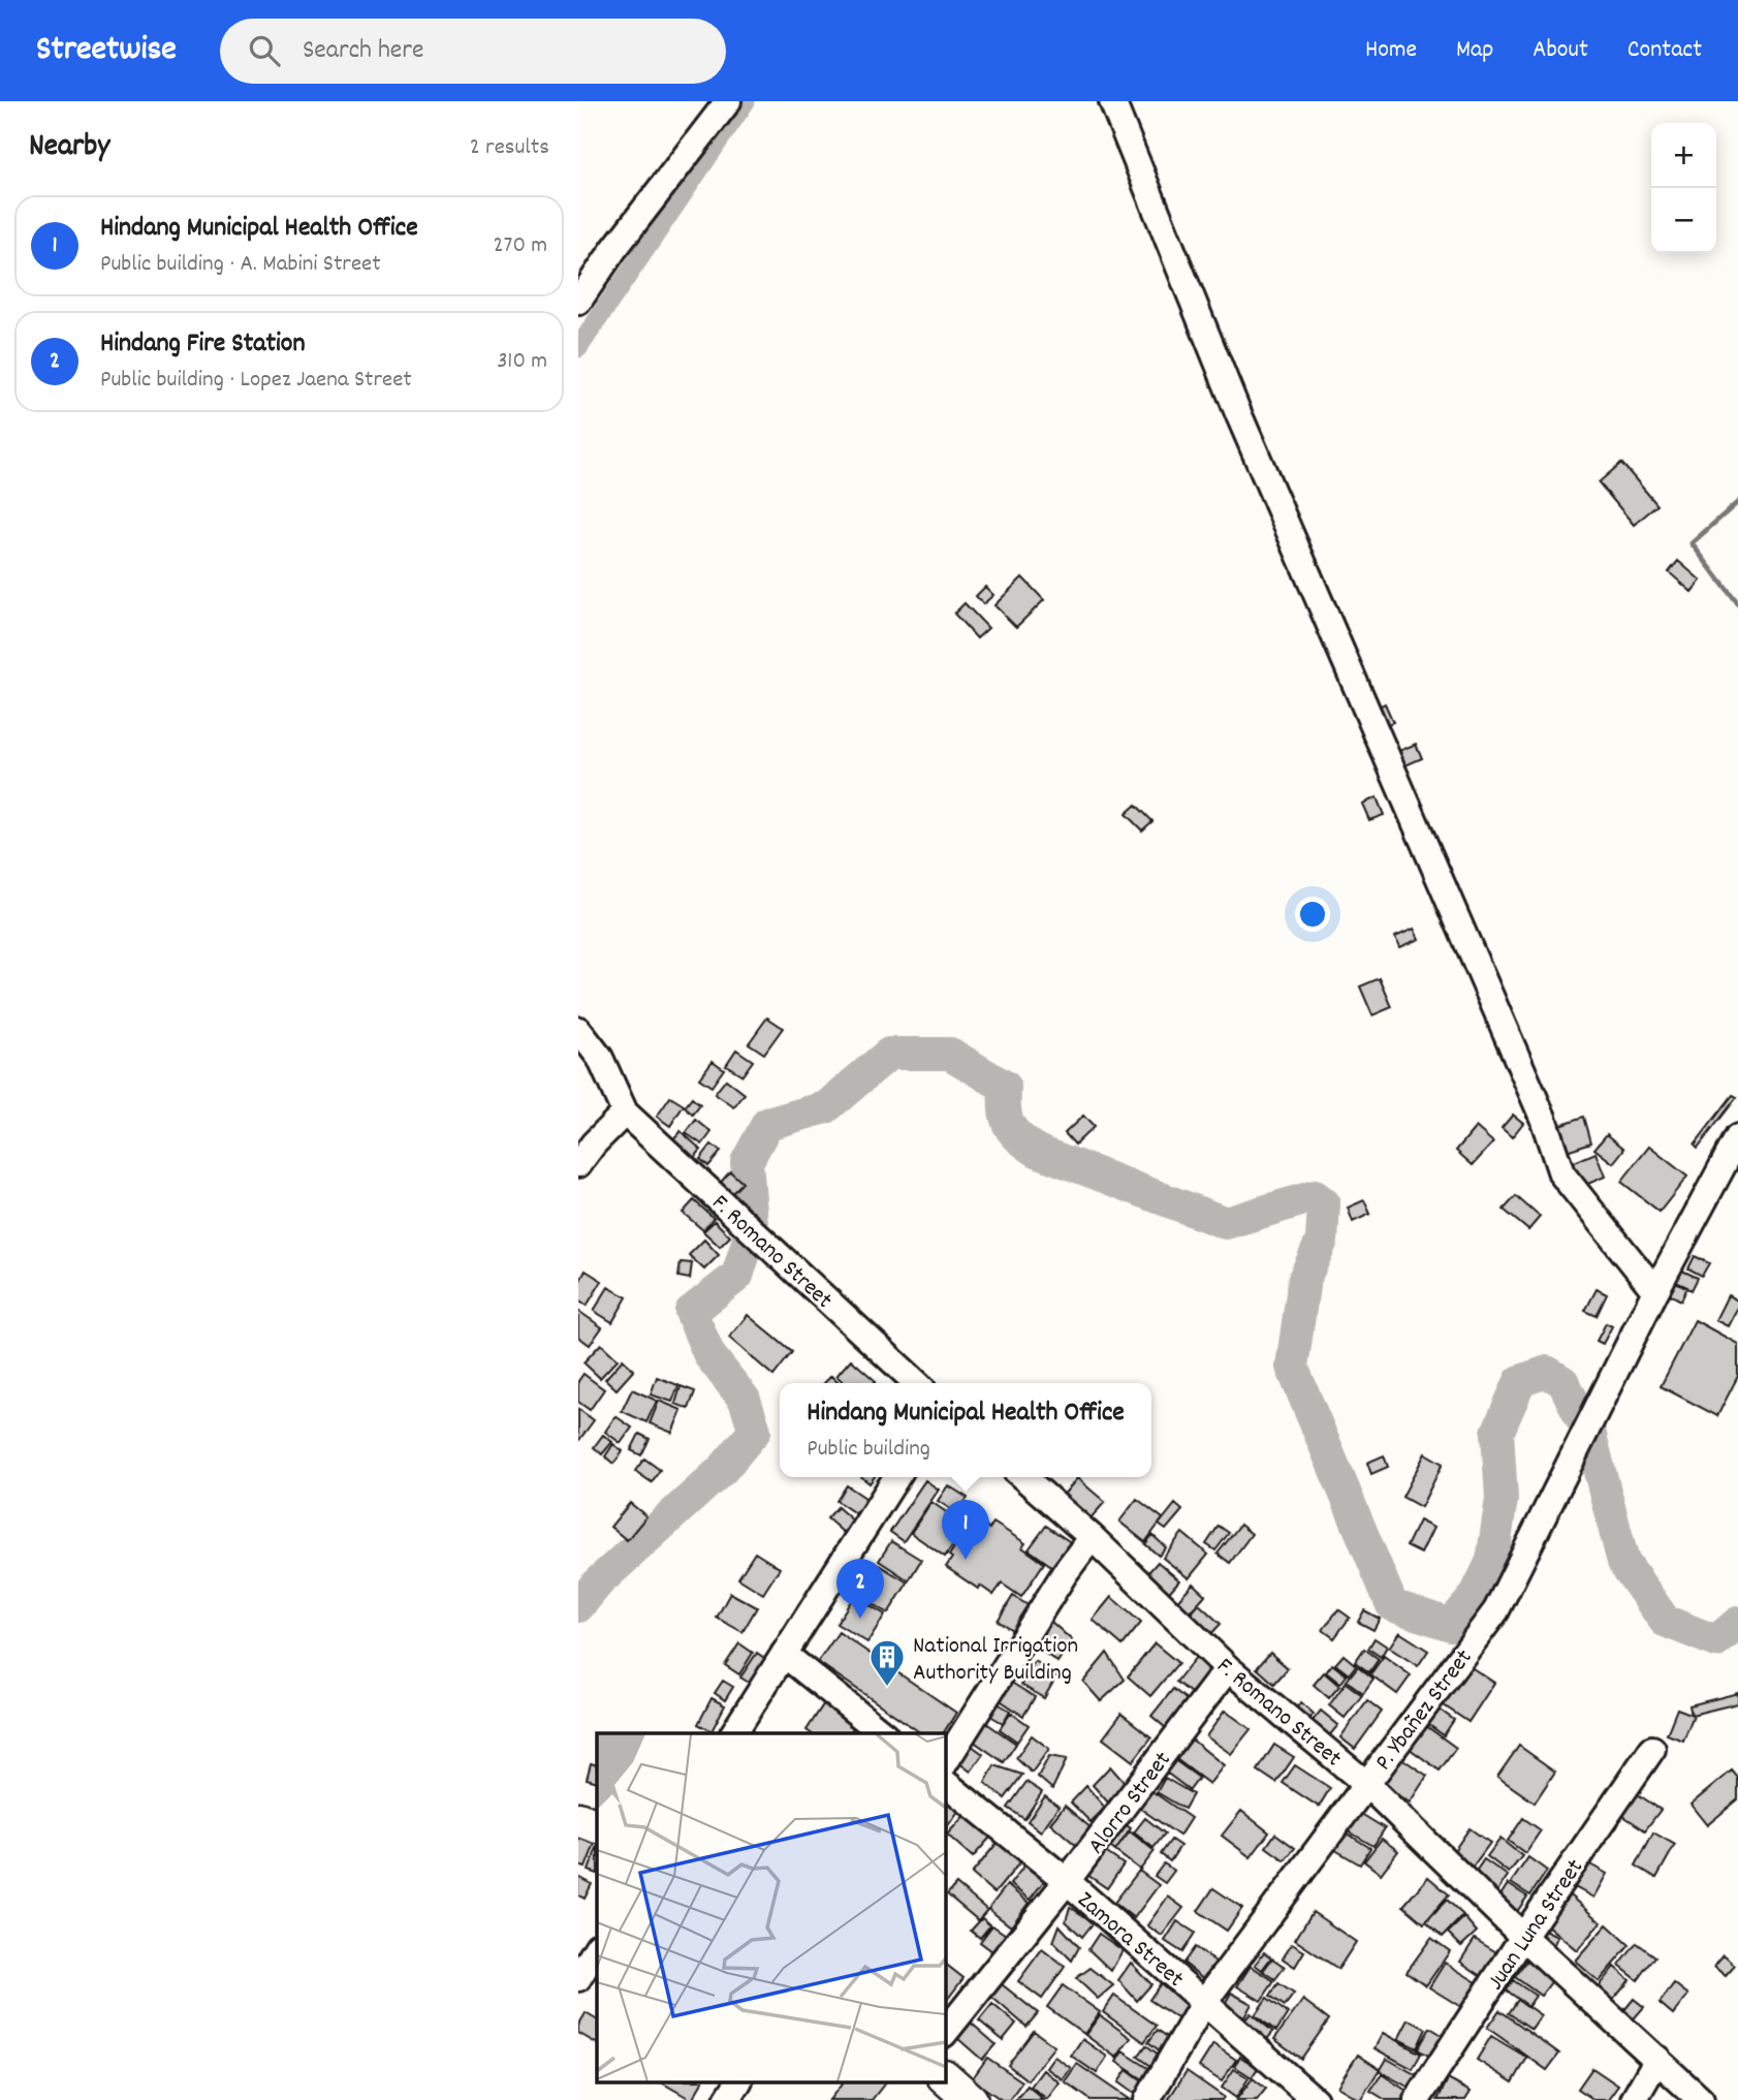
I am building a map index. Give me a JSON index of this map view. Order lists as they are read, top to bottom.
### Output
{
  "streets": {
    "street": [
      "F. Romano Street",
      "P. Ybañez Street",
      "Alorro Street",
      "Juan Luna Street",
      "Zamora Street"
    ]
  },
  "crossings": [
    ["F. Romano Street", "P. Ybañez Street"],
    ["F. Romano Street", "Alorro Street"],
    ["F. Romano Street", "Juan Luna Street"],
    ["P. Ybañez Street", "Zamora Street"],
    ["Alorro Street", "Zamora Street"]
  ],
  "places": {
    "building": ["National Irrigation Authority Building"]
  },
  "page": {
    "header": "Streetwise",
    "search": "Search here",
    "nav": [
      "Home",
      "Map",
      "About",
      "Contact"
    ],
    "heading": ["Nearby", "2 results"],
    "map_buttons": ["+", "−"],
    "list": [
      {
        "mark": "1",
        "name": "Hindang Municipal Health Office",
        "note": "Public building · A. Mabini Street",
        "value": "270 m"
      },
      {
        "mark": "2",
        "name": "Hindang Fire Station",
        "note": "Public building · Lopez Jaena Street",
        "value": "310 m"
      }
    ],
    "popup": ["Hindang Municipal Health Office", "Public building"],
    "pins": ["1", "2"]
  }
}
